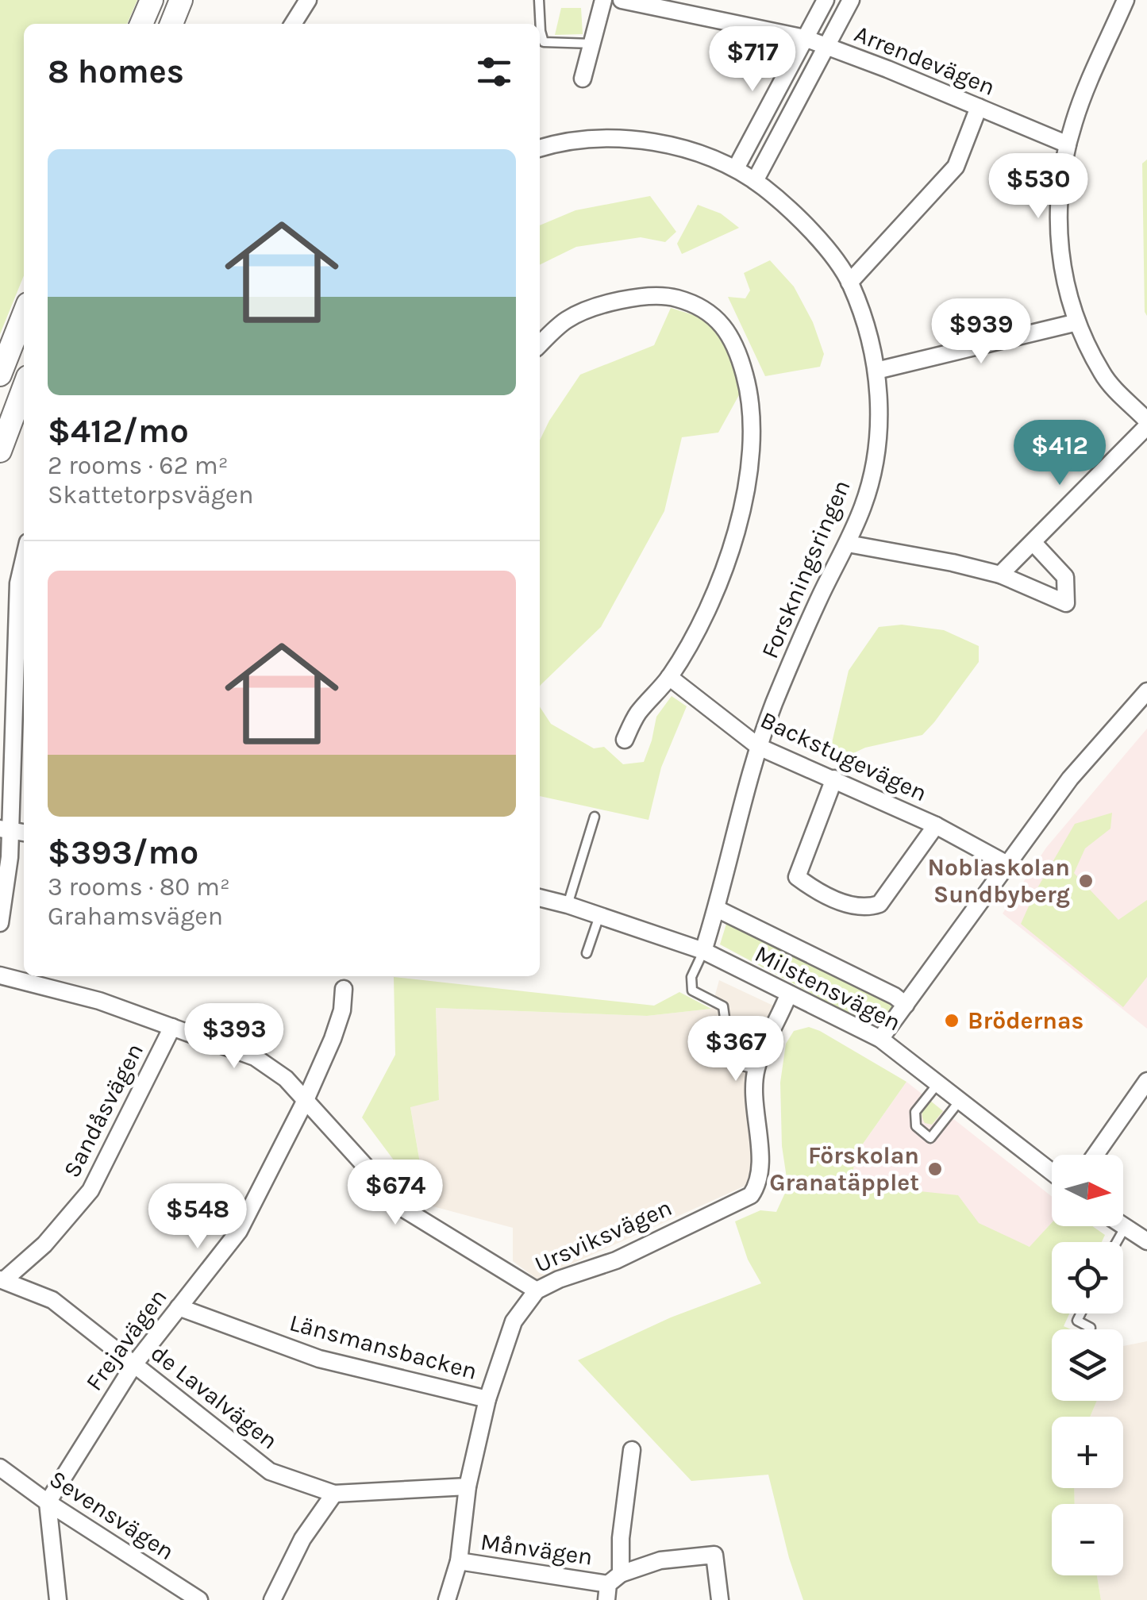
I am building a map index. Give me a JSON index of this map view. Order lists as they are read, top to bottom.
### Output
{
  "streets": {
    "street": [
      "Arrendevägen",
      "Forskningsringen",
      "Backstugevägen",
      "Milstensvägen",
      "Sandåsvägen",
      "Ursviksvägen",
      "Frejavägen",
      "Länsmansbacken",
      "de Lavalvägen",
      "Sevensvägen",
      "Månvägen"
    ]
  },
  "crossings": [
    ["Forskningsringen", "Backstugevägen"],
    ["Forskningsringen", "Milstensvägen"],
    ["Milstensvägen", "Ursviksvägen"],
    ["Sandåsvägen", "de Lavalvägen"],
    ["Ursviksvägen", "Länsmansbacken"],
    ["Ursviksvägen", "de Lavalvägen"],
    ["Ursviksvägen", "Månvägen"],
    ["Frejavägen", "Länsmansbacken"],
    ["Frejavägen", "de Lavalvägen"],
    ["Frejavägen", "Sevensvägen"]
  ],
  "places": ["Noblaskolan Sundbyberg", "Brödernas", "Förskolan Granatäpplet"],
  "north": "right",
  "page": {
    "heading": "8 homes",
    "price": [
      "$717",
      "$530",
      "$939",
      "$412",
      "$393",
      "$367",
      "$674",
      "$548"
    ],
    "list": [
      {
        "name": "$412/mo",
        "note": "2 rooms · 62 m² · Skattetorpsvägen"
      },
      {
        "name": "$393/mo",
        "note": "3 rooms · 80 m² · Grahamsvägen"
      }
    ],
    "map_buttons": ["+", "−"]
  }
}
